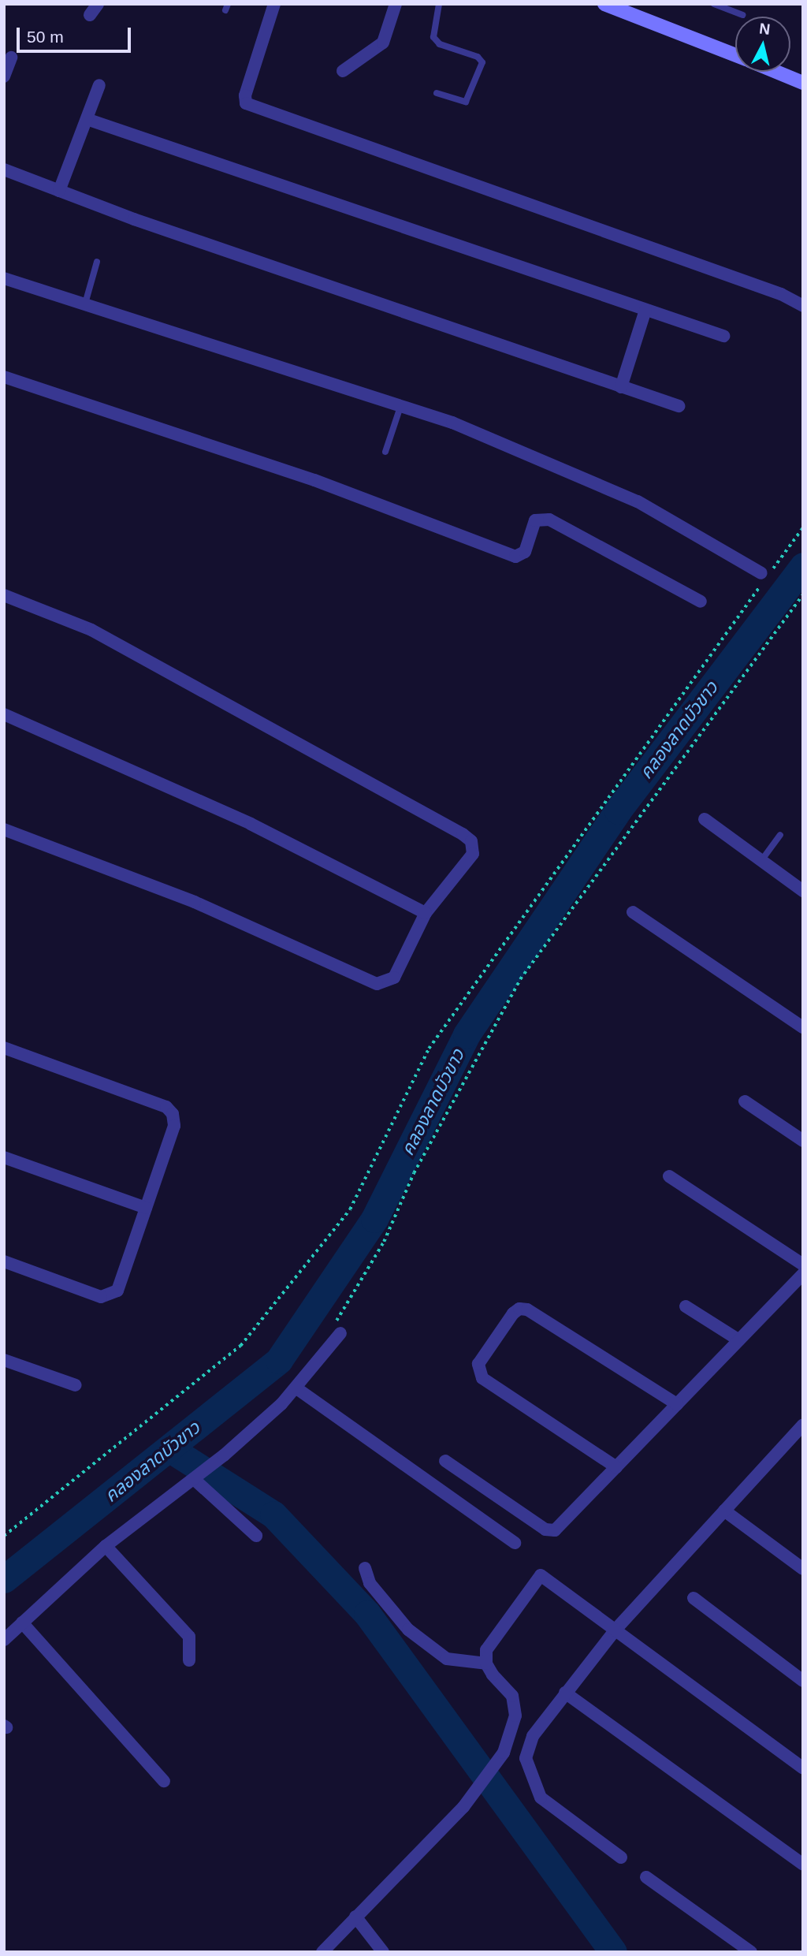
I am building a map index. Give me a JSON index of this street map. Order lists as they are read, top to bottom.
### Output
{
  "water": ["คลองลาดบัวขาว"],
  "scale_bar": "50 m",
  "north": "top"
}
